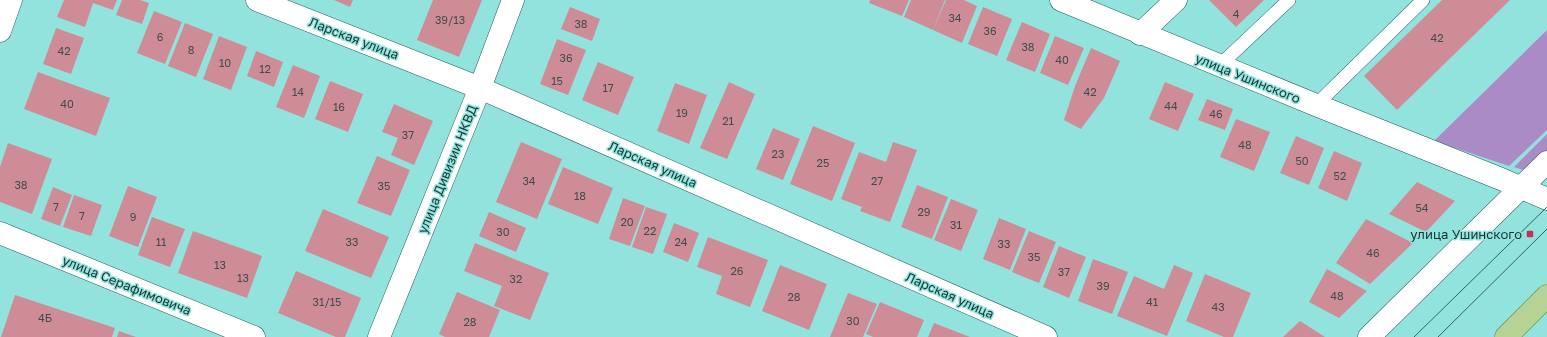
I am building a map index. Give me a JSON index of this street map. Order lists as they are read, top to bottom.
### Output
{
  "streets": {
    "street": [
      "Ларская улица",
      "улица Ушинского",
      "улица Дивизии НКВД",
      "улица Серафимовича"
    ]
  },
  "crossings": [
    ["Ларская улица", "улица Дивизии НКВД"]
  ],
  "places": {
    "transit": ["улица Ушинского"]
  },
  "house_numbers": [
    "4",
    "34",
    "39/13",
    "38",
    "36",
    "6",
    "42",
    "38",
    "8",
    "42",
    "36",
    "40",
    "10",
    "12",
    "15",
    "17",
    "14",
    "42",
    "40",
    "44",
    "16",
    "19",
    "46",
    "21",
    "37",
    "48",
    "23",
    "50",
    "25",
    "52",
    "34",
    "27",
    "38",
    "35",
    "18",
    "7",
    "54",
    "29",
    "7",
    "9",
    "20",
    "31",
    "22",
    "30",
    "11",
    "33",
    "24",
    "33",
    "46",
    "35",
    "13",
    "26",
    "37",
    "13",
    "32",
    "39",
    "48",
    "28",
    "31/15",
    "41",
    "43",
    "4Б",
    "30",
    "28"
  ]
}
